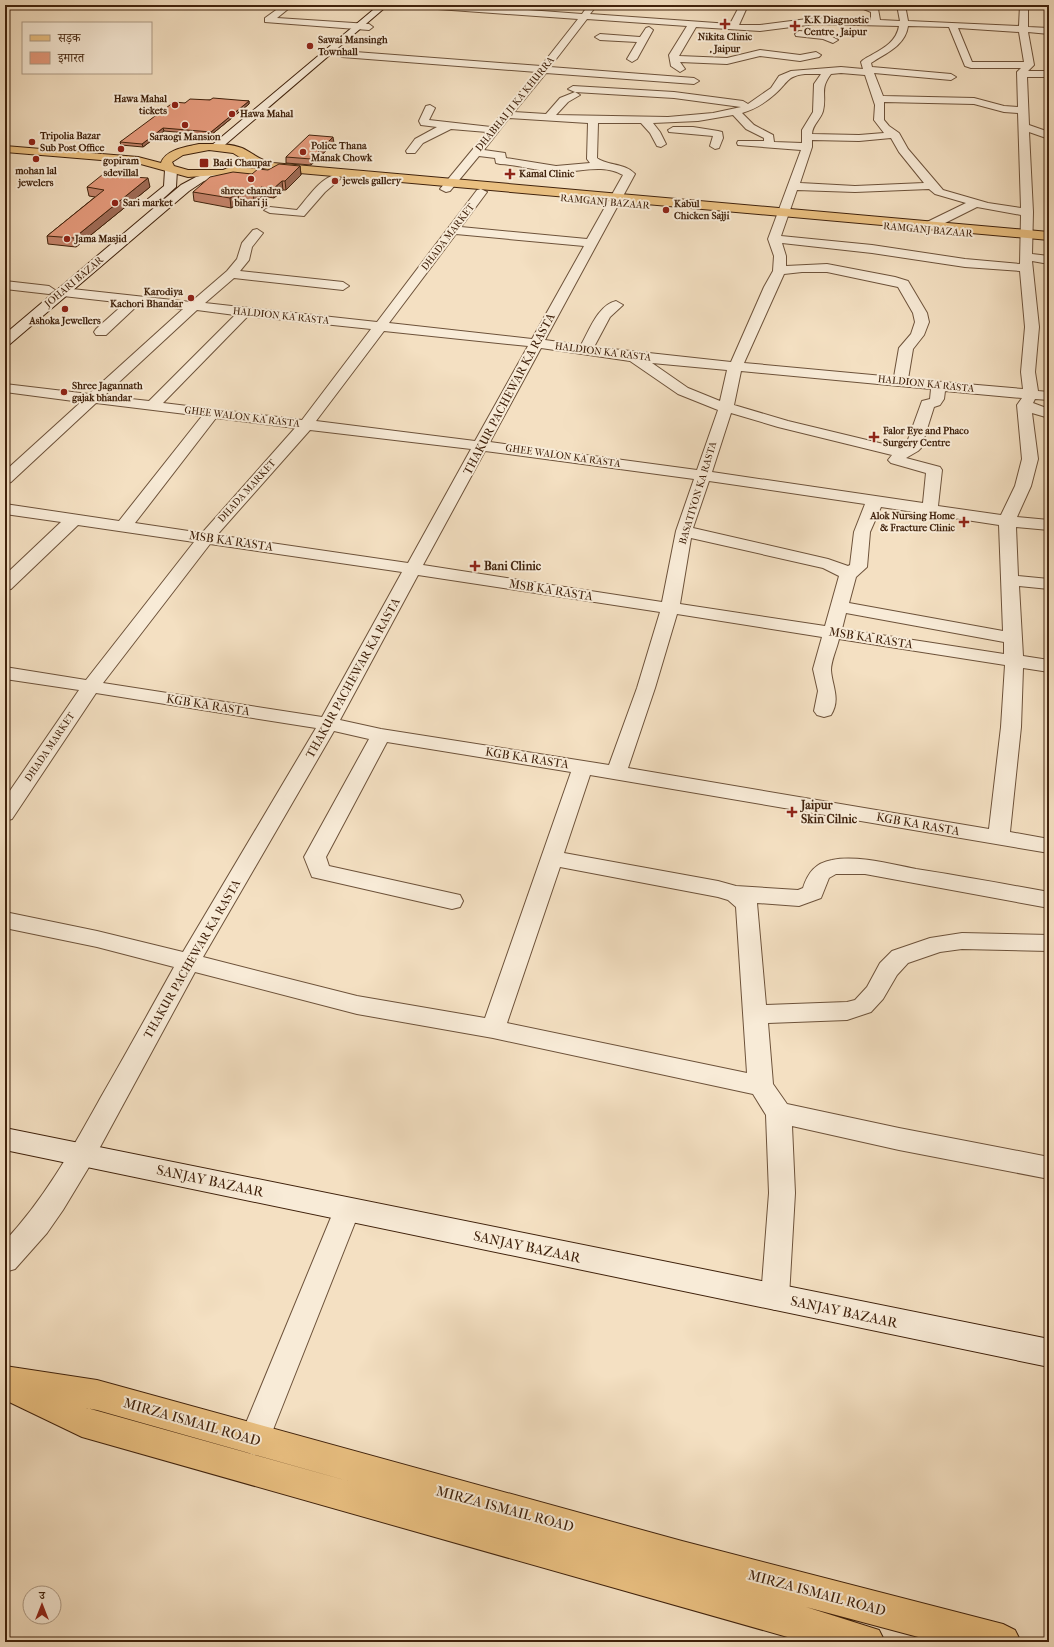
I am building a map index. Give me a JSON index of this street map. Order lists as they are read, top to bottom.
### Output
{
  "streets": {
    "main road": ["RAMGANJ BAZAAR", "MIRZA ISMAIL ROAD"],
    "street": [
      "DHABHAI JI KA KHURRA",
      "DHADA MARKET",
      "JOHARI BAZAR",
      "HALDION KA RASTA",
      "THAKUR PACHEWAR KA RASTA",
      "GHEE WALON KA RASTA",
      "BASATIYON KA RASTA",
      "MSB KA RASTA",
      "KGB KA RASTA",
      "SANJAY BAZAAR"
    ]
  },
  "crossings": [
    ["DHABHAI JI KA KHURRA", "RAMGANJ BAZAAR"],
    ["RAMGANJ BAZAAR", "DHADA MARKET"],
    ["RAMGANJ BAZAAR", "JOHARI BAZAR"],
    ["RAMGANJ BAZAAR", "THAKUR PACHEWAR KA RASTA"],
    ["DHADA MARKET", "HALDION KA RASTA"],
    ["DHADA MARKET", "GHEE WALON KA RASTA"],
    ["DHADA MARKET", "MSB KA RASTA"],
    ["DHADA MARKET", "KGB KA RASTA"],
    ["JOHARI BAZAR", "HALDION KA RASTA"],
    ["HALDION KA RASTA", "THAKUR PACHEWAR KA RASTA"],
    ["HALDION KA RASTA", "BASATIYON KA RASTA"],
    ["THAKUR PACHEWAR KA RASTA", "GHEE WALON KA RASTA"],
    ["THAKUR PACHEWAR KA RASTA", "MSB KA RASTA"],
    ["THAKUR PACHEWAR KA RASTA", "KGB KA RASTA"],
    ["THAKUR PACHEWAR KA RASTA", "SANJAY BAZAAR"],
    ["GHEE WALON KA RASTA", "BASATIYON KA RASTA"],
    ["BASATIYON KA RASTA", "MSB KA RASTA"],
    ["BASATIYON KA RASTA", "KGB KA RASTA"]
  ],
  "places": {
    "health": [
      "Nikita Clinic , Jaipur",
      "K.K Diagnostic Centre , Jaipur",
      "Kamal Clinic",
      "Falor Eye and Phaco Surgery Centre",
      "Alok Nursing Home & Fracture Clinic",
      "Bani Clinic",
      "Jaipur Skin Cilnic"
    ],
    "other": [
      "Sawai Mansingh Townhall",
      "Hawa Mahal tickets",
      "Hawa Mahal",
      "Saraogi Mansion",
      "Tripolia Bazar Sub Post Office",
      "gopiram sdevillal",
      "Police Thana Manak Chowk",
      "mohan lal jewelers",
      "shree chandra bihari ji",
      "jewels gallery",
      "Sari market",
      "Kabul Chicken Sajji",
      "Jama Masjid",
      "Karodiya Kachori Bhandar",
      "Ashoka Jewellers",
      "Shree Jagannath gajak bhandar"
    ],
    "transit": ["Badi Chaupar"]
  },
  "legend": ["सड़क", "इमारत"],
  "north": "top"
}
